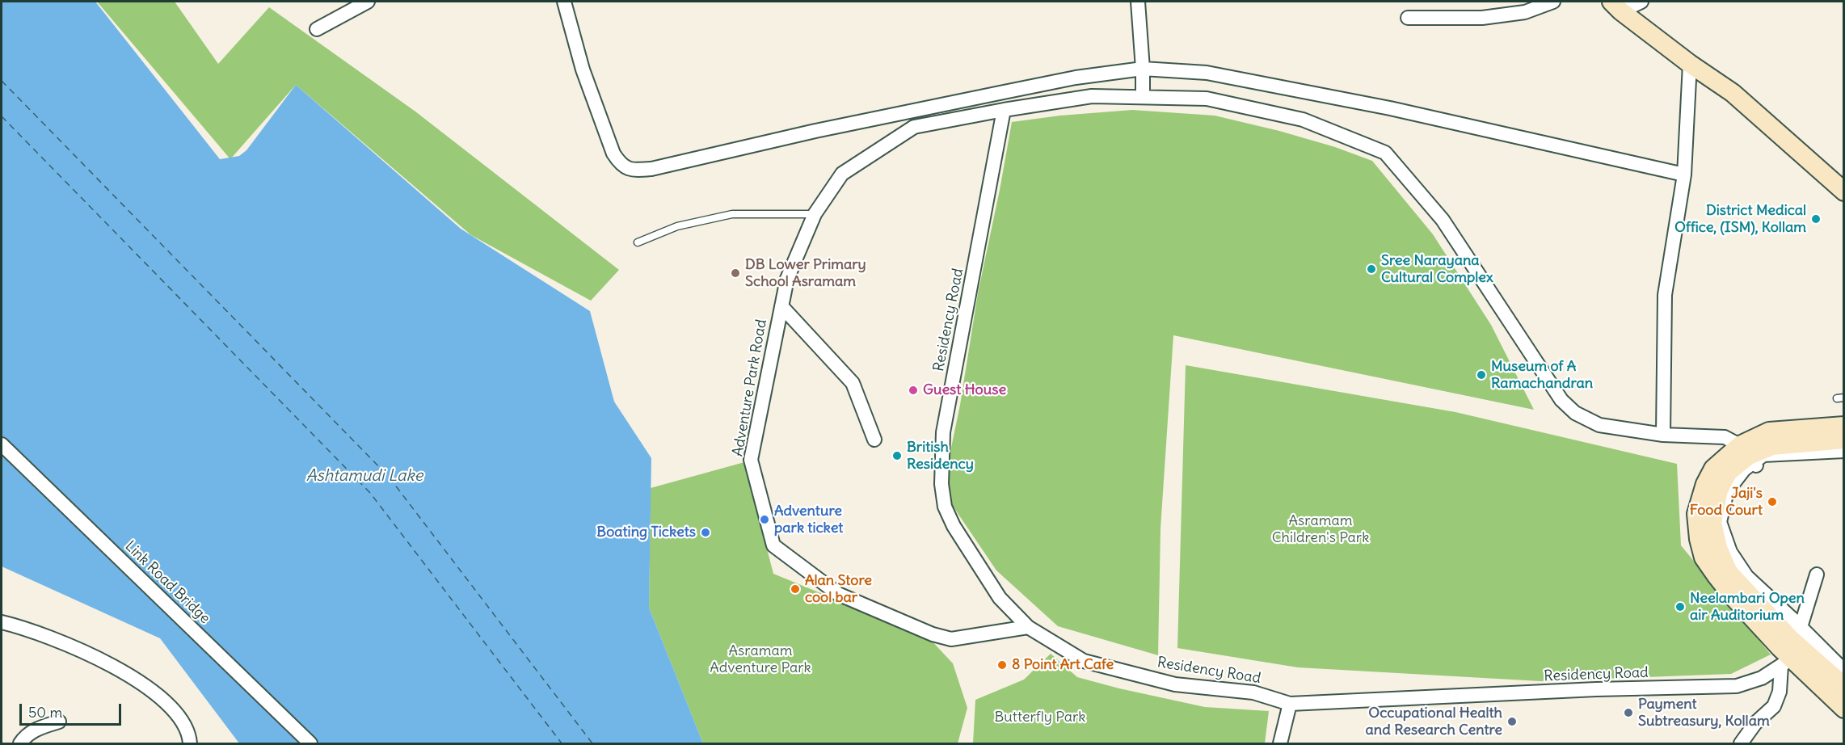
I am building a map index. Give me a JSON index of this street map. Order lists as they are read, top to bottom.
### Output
{
  "streets": {
    "street": ["Residency Road", "Adventure Park Road", "Link Road Bridge"]
  },
  "crossings": [
    ["Residency Road", "Adventure Park Road"]
  ],
  "water": ["Ashtamudi Lake"],
  "parks": ["Asramam Children's Park", "Asramam Adventure Park", "Butterfly Park"],
  "places": [
    "District Medical Office, (ISM), Kollam",
    "Sree Narayana Cultural Complex",
    "DB Lower Primary School Asramam",
    "Museum of A Ramachandran",
    "Guest House",
    "British Residency",
    "Jaji's Food Court",
    "Adventure park ticket",
    "Boating Tickets",
    "Alan Store cool bar",
    "Neelambari Open air Auditorium",
    "8 Point Art Cafe",
    "Payment Subtreasury, Kollam",
    "Occupational Health and Research Centre"
  ],
  "scale_bar": "50 m"
}
